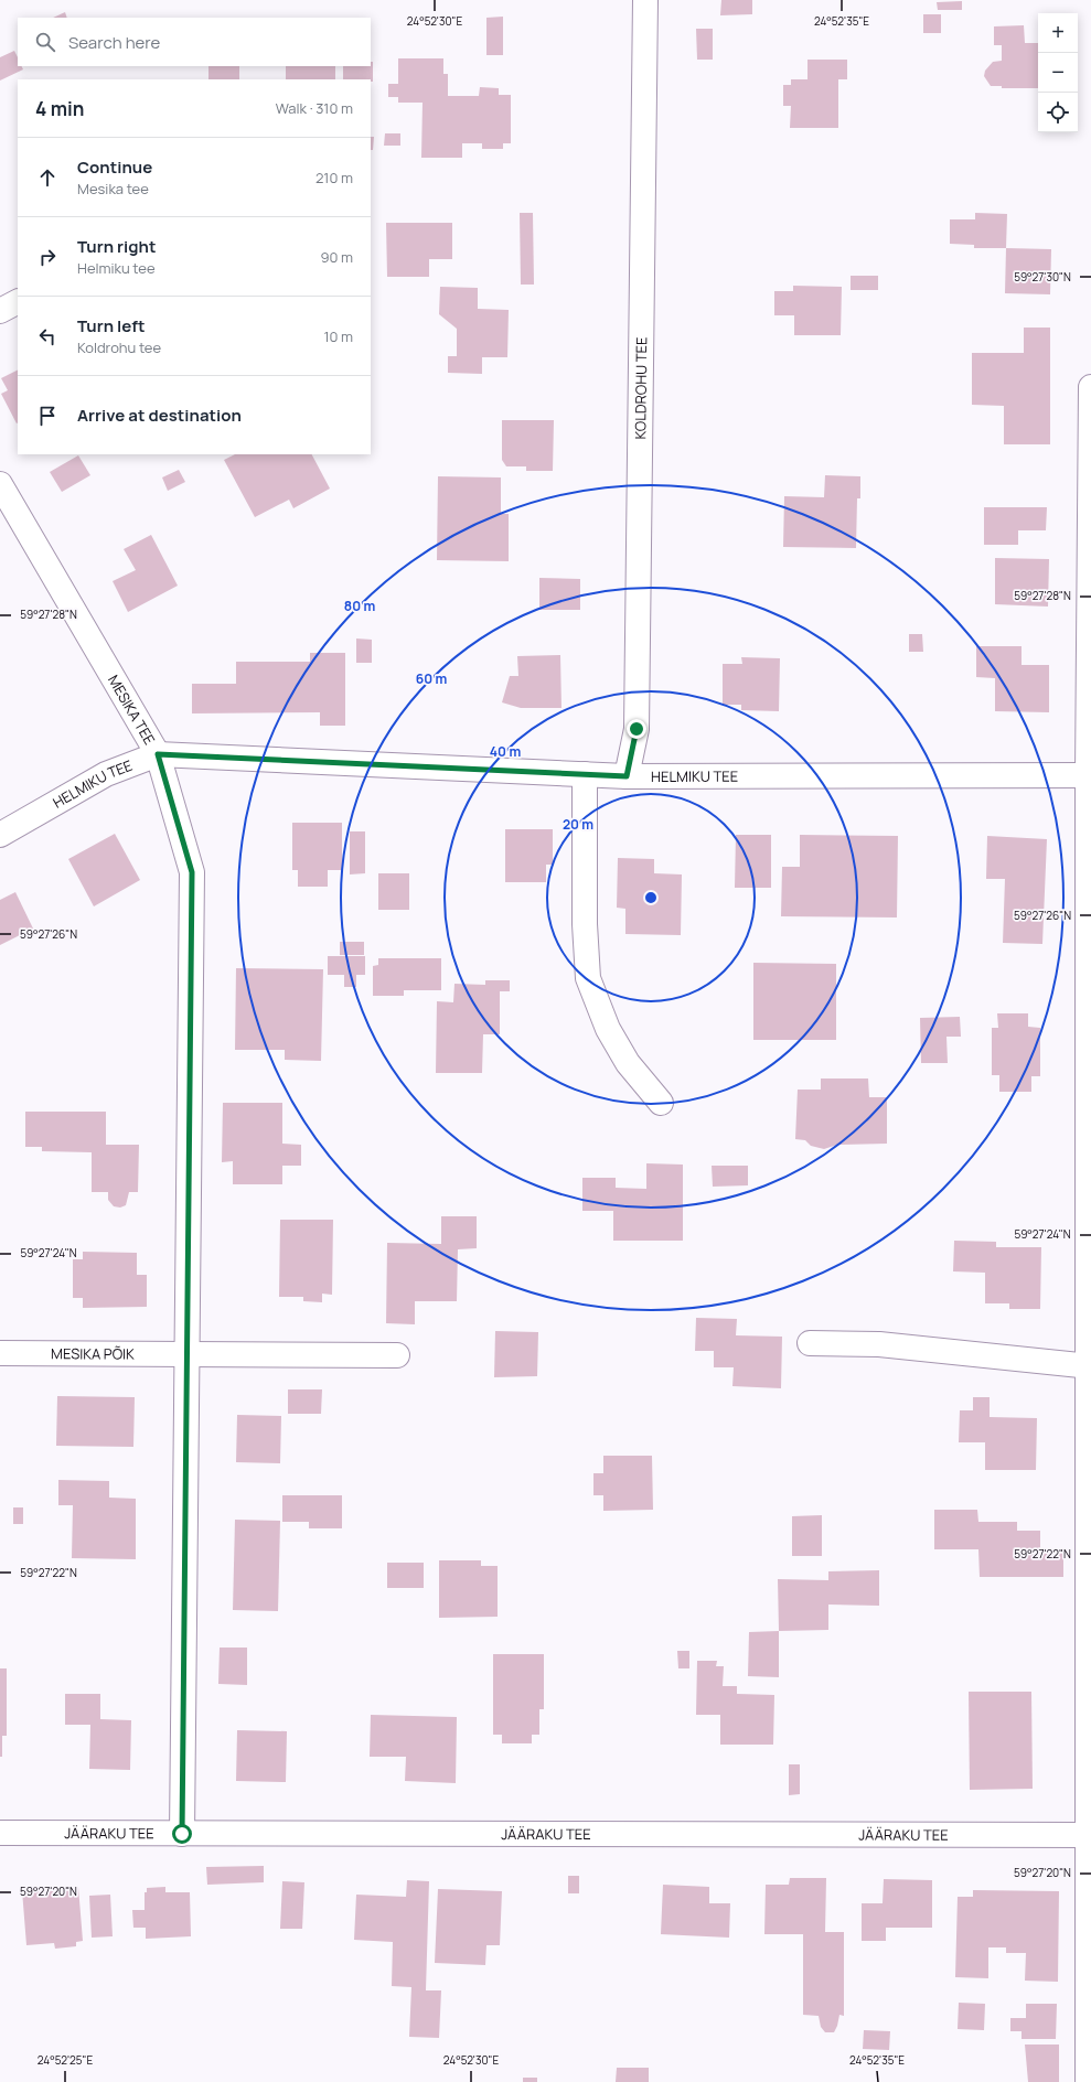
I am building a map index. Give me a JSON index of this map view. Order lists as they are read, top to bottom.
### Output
{
  "streets": {
    "street": [
      "KOLDROHU TEE",
      "MESIKA TEE",
      "HELMIKU TEE",
      "MESIKA PÕIK",
      "JÄÄRAKU TEE"
    ]
  },
  "crossings": [
    ["KOLDROHU TEE", "HELMIKU TEE"],
    ["MESIKA TEE", "HELMIKU TEE"],
    ["MESIKA TEE", "MESIKA PÕIK"],
    ["MESIKA TEE", "JÄÄRAKU TEE"]
  ],
  "page": {
    "map_buttons": ["+", "−"],
    "search": "Search here",
    "heading": ["4 min", "Walk · 310 m"],
    "list": [
      ["Continue", "Mesika tee", "210 m"],
      ["Turn right", "Helmiku tee", "90 m"],
      ["Turn left", "Koldrohu tee", "10 m"],
      "Arrive at destination"
    ]
  },
  "coordinates": [
    "24°52'30\"E",
    "24°52'35\"E",
    "59°27'30\"N",
    "59°27'28\"N",
    "59°27'26\"N",
    "59°27'24\"N",
    "59°27'22\"N",
    "59°27'20\"N",
    "24°52'25\"E"
  ],
  "rings": [
    "80 m",
    "60 m",
    "40 m",
    "20 m"
  ]
}
